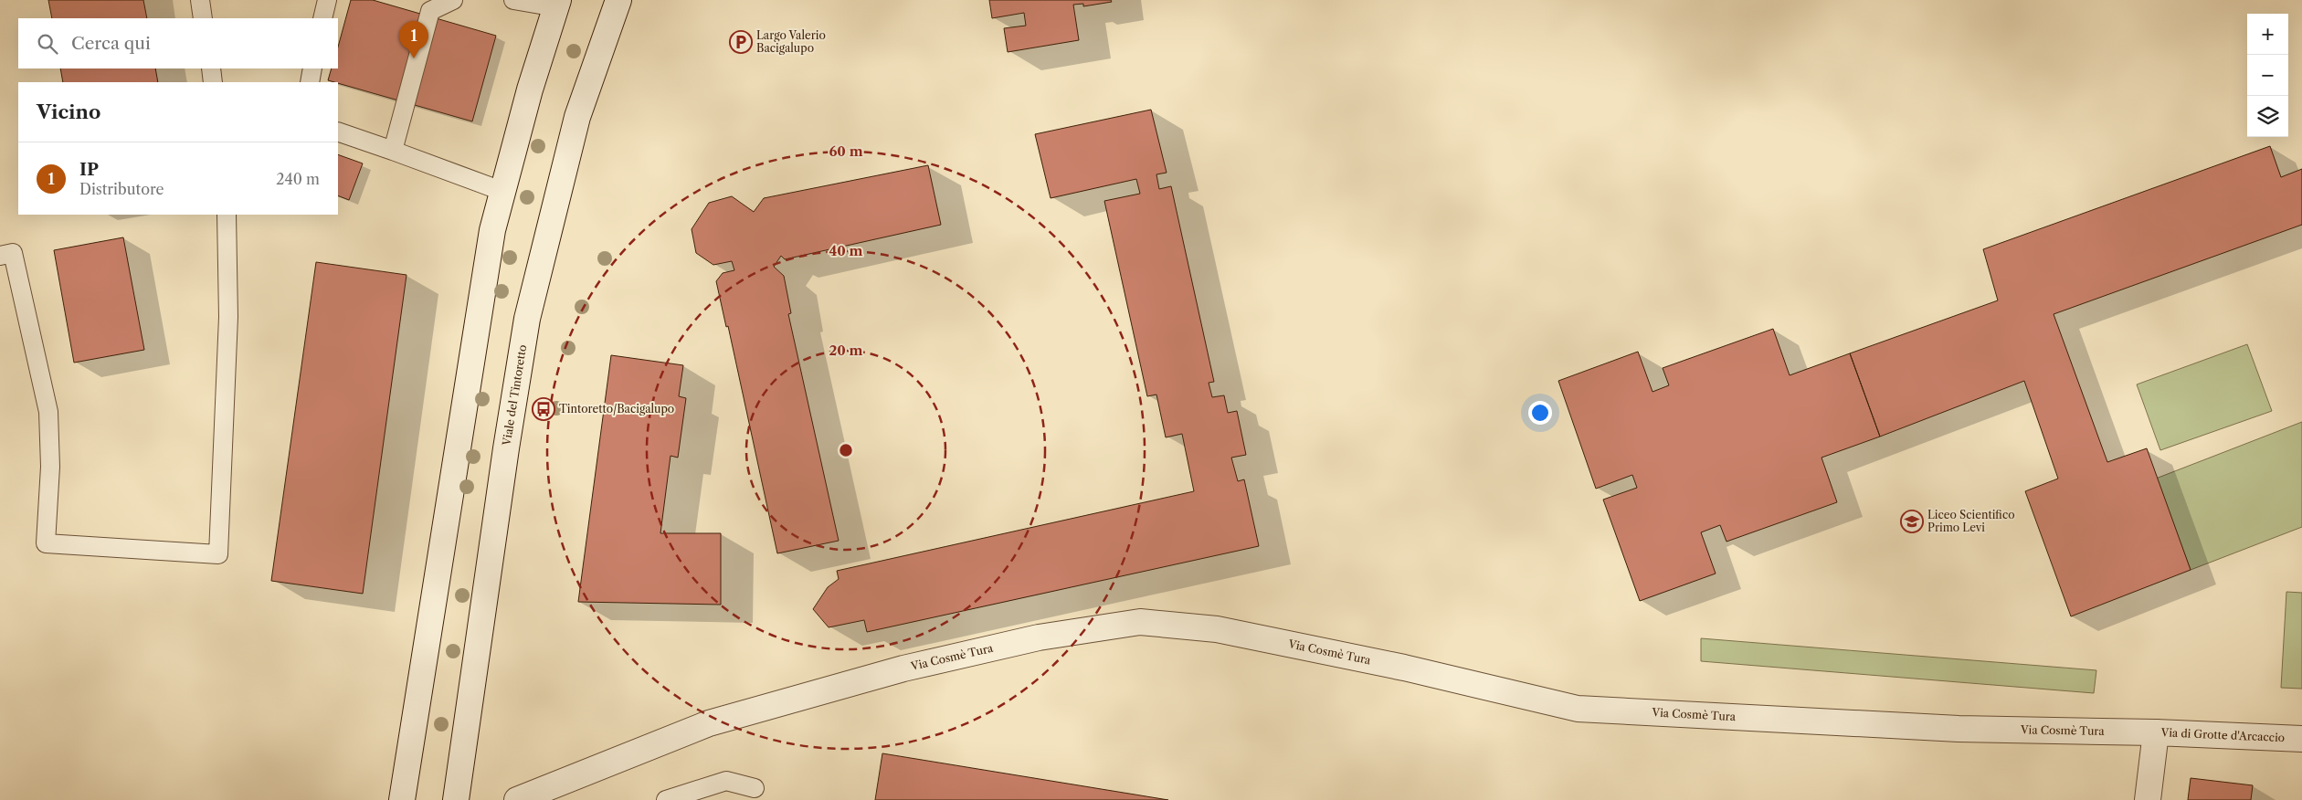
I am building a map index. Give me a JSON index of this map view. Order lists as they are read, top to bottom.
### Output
{
  "streets": {
    "street": ["Viale del Tintoretto", "Via Cosmè Tura", "Via di Grotte d'Arcaccio"]
  },
  "crossings": [
    ["Via Cosmè Tura", "Via di Grotte d'Arcaccio"]
  ],
  "places": {
    "parking": ["Largo Valerio Bacigalupo"],
    "bus stop": ["Tintoretto/Bacigalupo"],
    "school or university": ["Liceo Scientifico Primo Levi"]
  },
  "page": {
    "map_buttons": ["+", "−"],
    "search": "Cerca qui",
    "pins": "1",
    "heading": "Vicino",
    "list": [
      {
        "mark": "1",
        "name": "IP",
        "note": "Distributore",
        "value": "240 m"
      }
    ]
  },
  "rings": ["60 m", "40 m", "20 m"]
}
